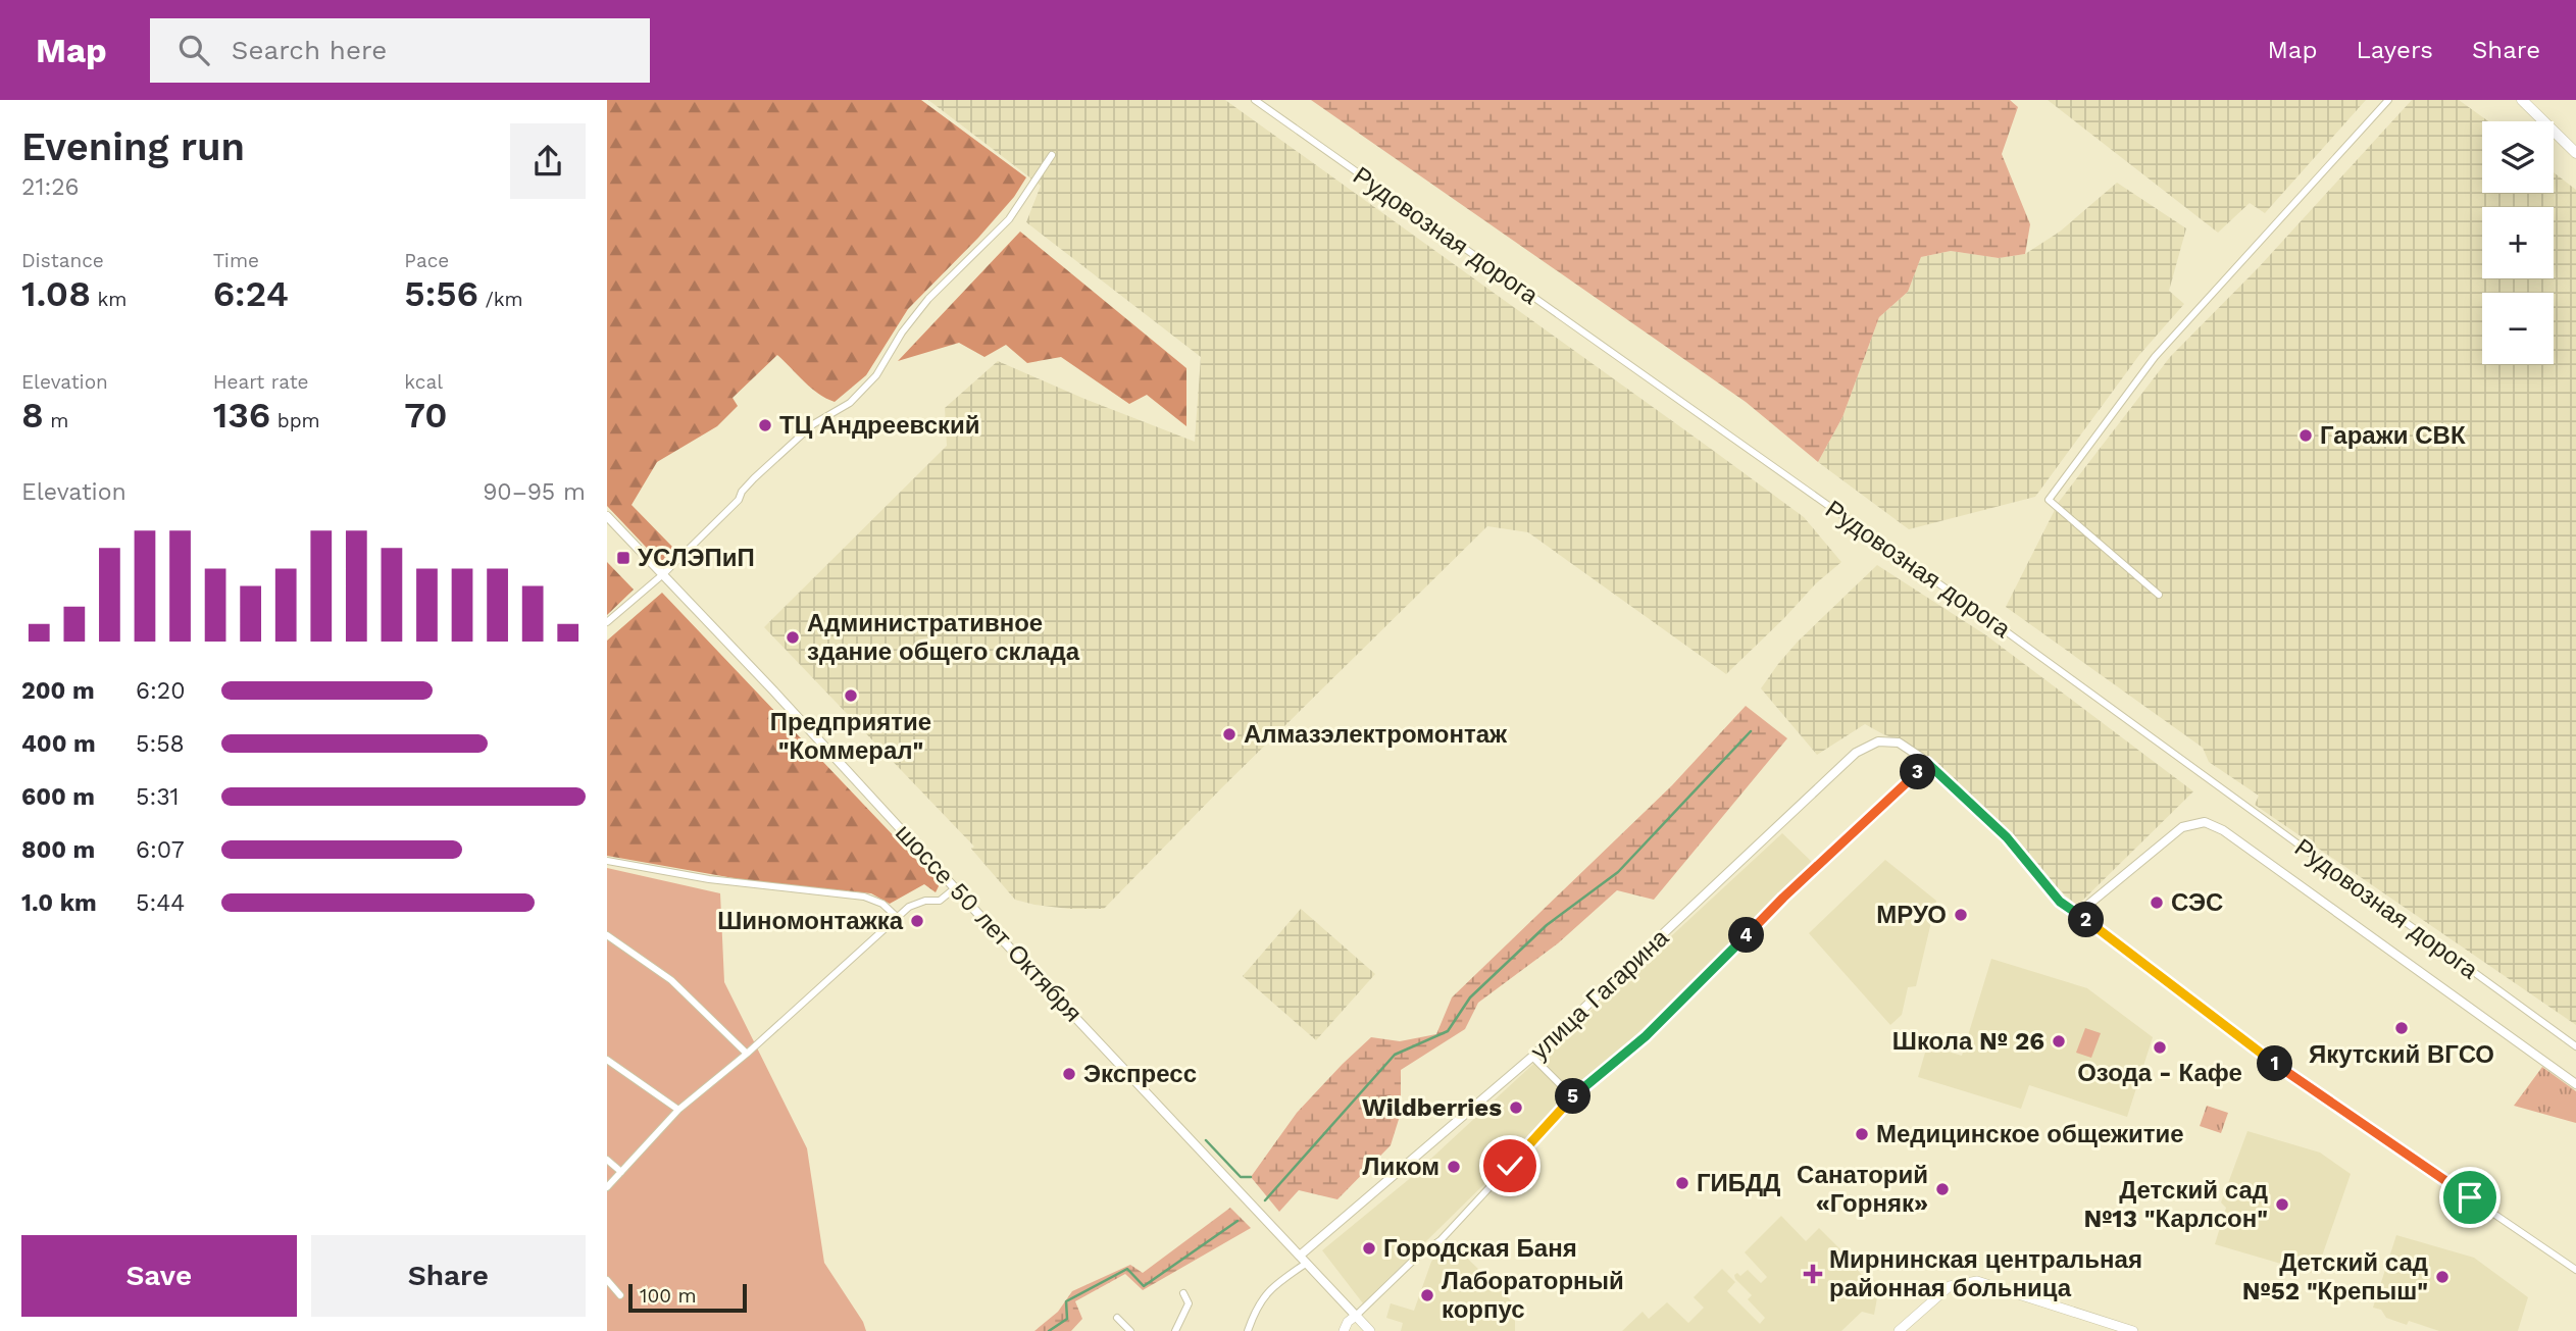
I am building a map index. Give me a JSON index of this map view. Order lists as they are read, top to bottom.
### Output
{
  "streets": {
    "main road": ["шоссе 50 лет Октября"],
    "street": ["Рудовозная дорога", "улица Гагарина"]
  },
  "crossings": [
    ["шоссе 50 лет Октября", "улица Гагарина"]
  ],
  "places": {
    "other": [
      "ТЦ Андреевский",
      "Гаражи СВК",
      "Административное здание общего склада",
      "Предприятие \"Коммерал\"",
      "Алмазэлектромонтаж",
      "СЭС",
      "МРУО",
      "Шиномонтажка",
      "Якутский ВГСО",
      "Школа № 26",
      "Озода - Кафе",
      "Экспресс",
      "Wildberries",
      "Медицинское общежитие",
      "Ликом",
      "ГИБДД",
      "Санаторий «Горняк»",
      "Детский сад №13 \"Карлсон\"",
      "Городская Баня",
      "Детский сад №52 \"Крепыш\"",
      "Лабораторный корпус"
    ],
    "transit": ["УСЛЭПиП"],
    "health": ["Мирнинская центральная районная больница"]
  },
  "scale_bar": "100 m",
  "page": {
    "header": "Map",
    "search": "Search here",
    "nav": ["Map", "Layers", "Share"],
    "heading": ["Evening run", "21:26"],
    "map_buttons": ["+", "−"],
    "stats": [
      ["Distance", "1.08 km"],
      ["Time", "6:24"],
      ["Pace", "5:56 /km"],
      ["Elevation", "8 m"],
      ["Heart rate", "136 bpm"],
      ["kcal", "70"]
    ],
    "chart": ["Elevation", "90–95 m"],
    "list": [
      {
        "name": "200 m",
        "note": "6:20"
      },
      {
        "name": "400 m",
        "note": "5:58"
      },
      {
        "name": "600 m",
        "note": "5:31"
      },
      {
        "name": "800 m",
        "note": "6:07"
      },
      {
        "name": "1.0 km",
        "note": "5:44"
      }
    ],
    "pins": [
      "3",
      "2",
      "4",
      "1",
      "5"
    ],
    "buttons": ["Save", "Share"],
    "scale": "100 m"
  }
}
